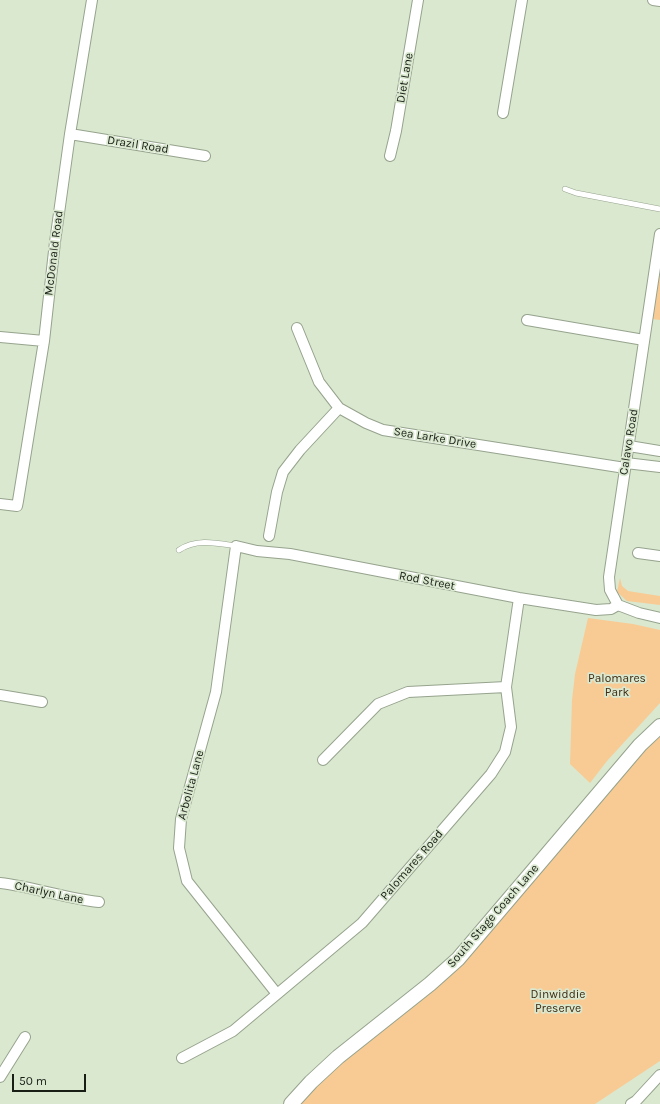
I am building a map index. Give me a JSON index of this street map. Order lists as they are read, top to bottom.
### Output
{
  "streets": {
    "main road": ["South Stage Coach Lane"],
    "street": [
      "Diet Lane",
      "Drazil Road",
      "McDonald Road",
      "Sea Larke Drive",
      "Calavo Road",
      "Rod Street",
      "Arbolita Lane",
      "Palomares Road",
      "Charlyn Lane"
    ]
  },
  "crossings": [
    ["Drazil Road", "McDonald Road"],
    ["Sea Larke Drive", "Calavo Road"],
    ["Calavo Road", "Rod Street"],
    ["Rod Street", "Arbolita Lane"],
    ["Rod Street", "Palomares Road"],
    ["Arbolita Lane", "Palomares Road"]
  ],
  "parks": ["Palomares Park", "Dinwiddie Preserve"],
  "scale_bar": "50 m"
}
